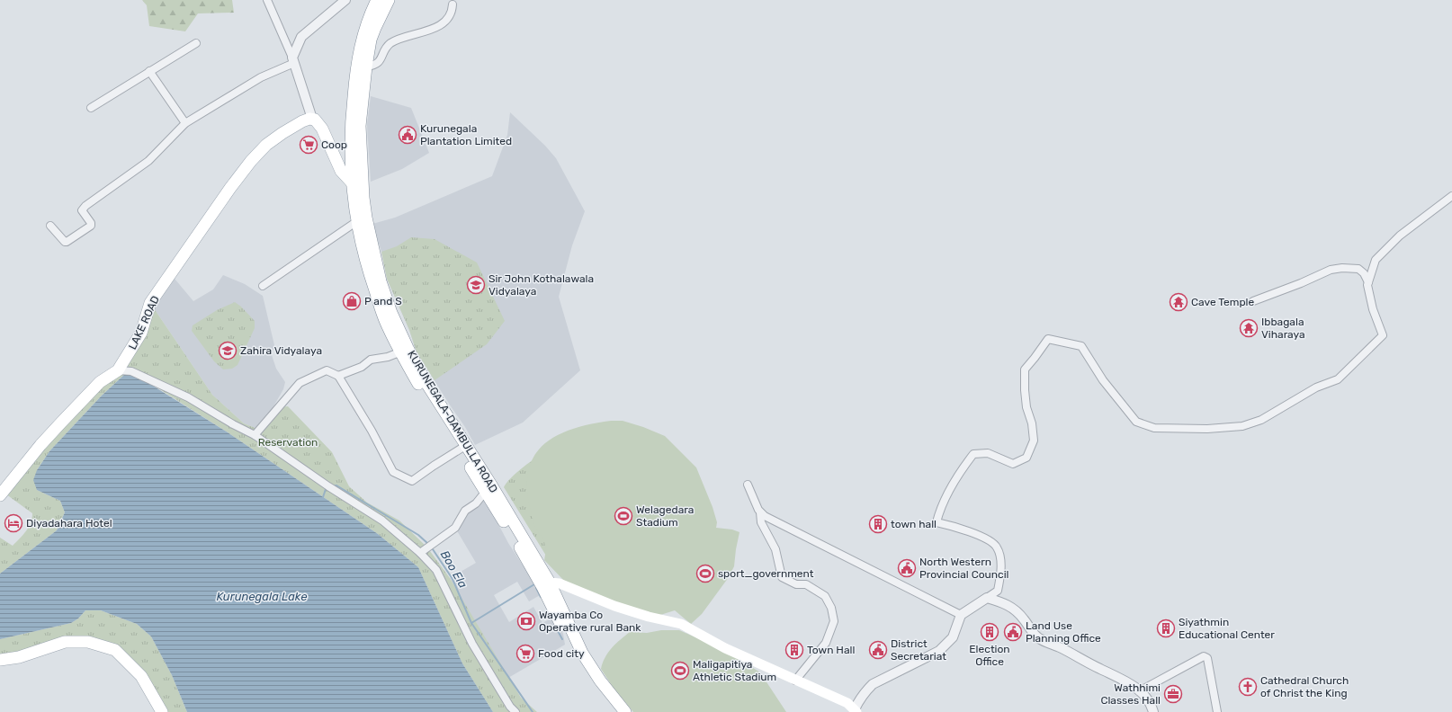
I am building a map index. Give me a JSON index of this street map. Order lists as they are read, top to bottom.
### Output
{
  "streets": {
    "main road": ["LAKE ROAD", "KURUNEGALA-DAMBULLA ROAD"]
  },
  "water": ["Boo Ela", "Kurunegala Lake"],
  "parks": ["Reservation"],
  "places": {
    "public building": [
      "Kurunegala Plantation Limited",
      "North Western Provincial Council",
      "Land Use Planning Office",
      "District Secretariat"
    ],
    "supermarket": ["Coop", "Food city"],
    "school or university": ["Sir John Kothalawala Vidyalaya", "Zahira Vidyalaya"],
    "shop": ["P and S"],
    "temple": ["Cave Temple", "Ibbagala Viharaya"],
    "sports": ["Welagedara Stadium", "sport_government", "Maligapitiya Athletic Stadium"],
    "hotel": ["Diyadahara Hotel"],
    "building": [
      "town hall",
      "Siyathmin Educational Center",
      "Election Office",
      "Town Hall"
    ],
    "bank": ["Wayamba Co Operative rural Bank"],
    "church": ["Cathedral Church of Christ the King"],
    "office": ["Wathhimi Classes Hall"]
  }
}
